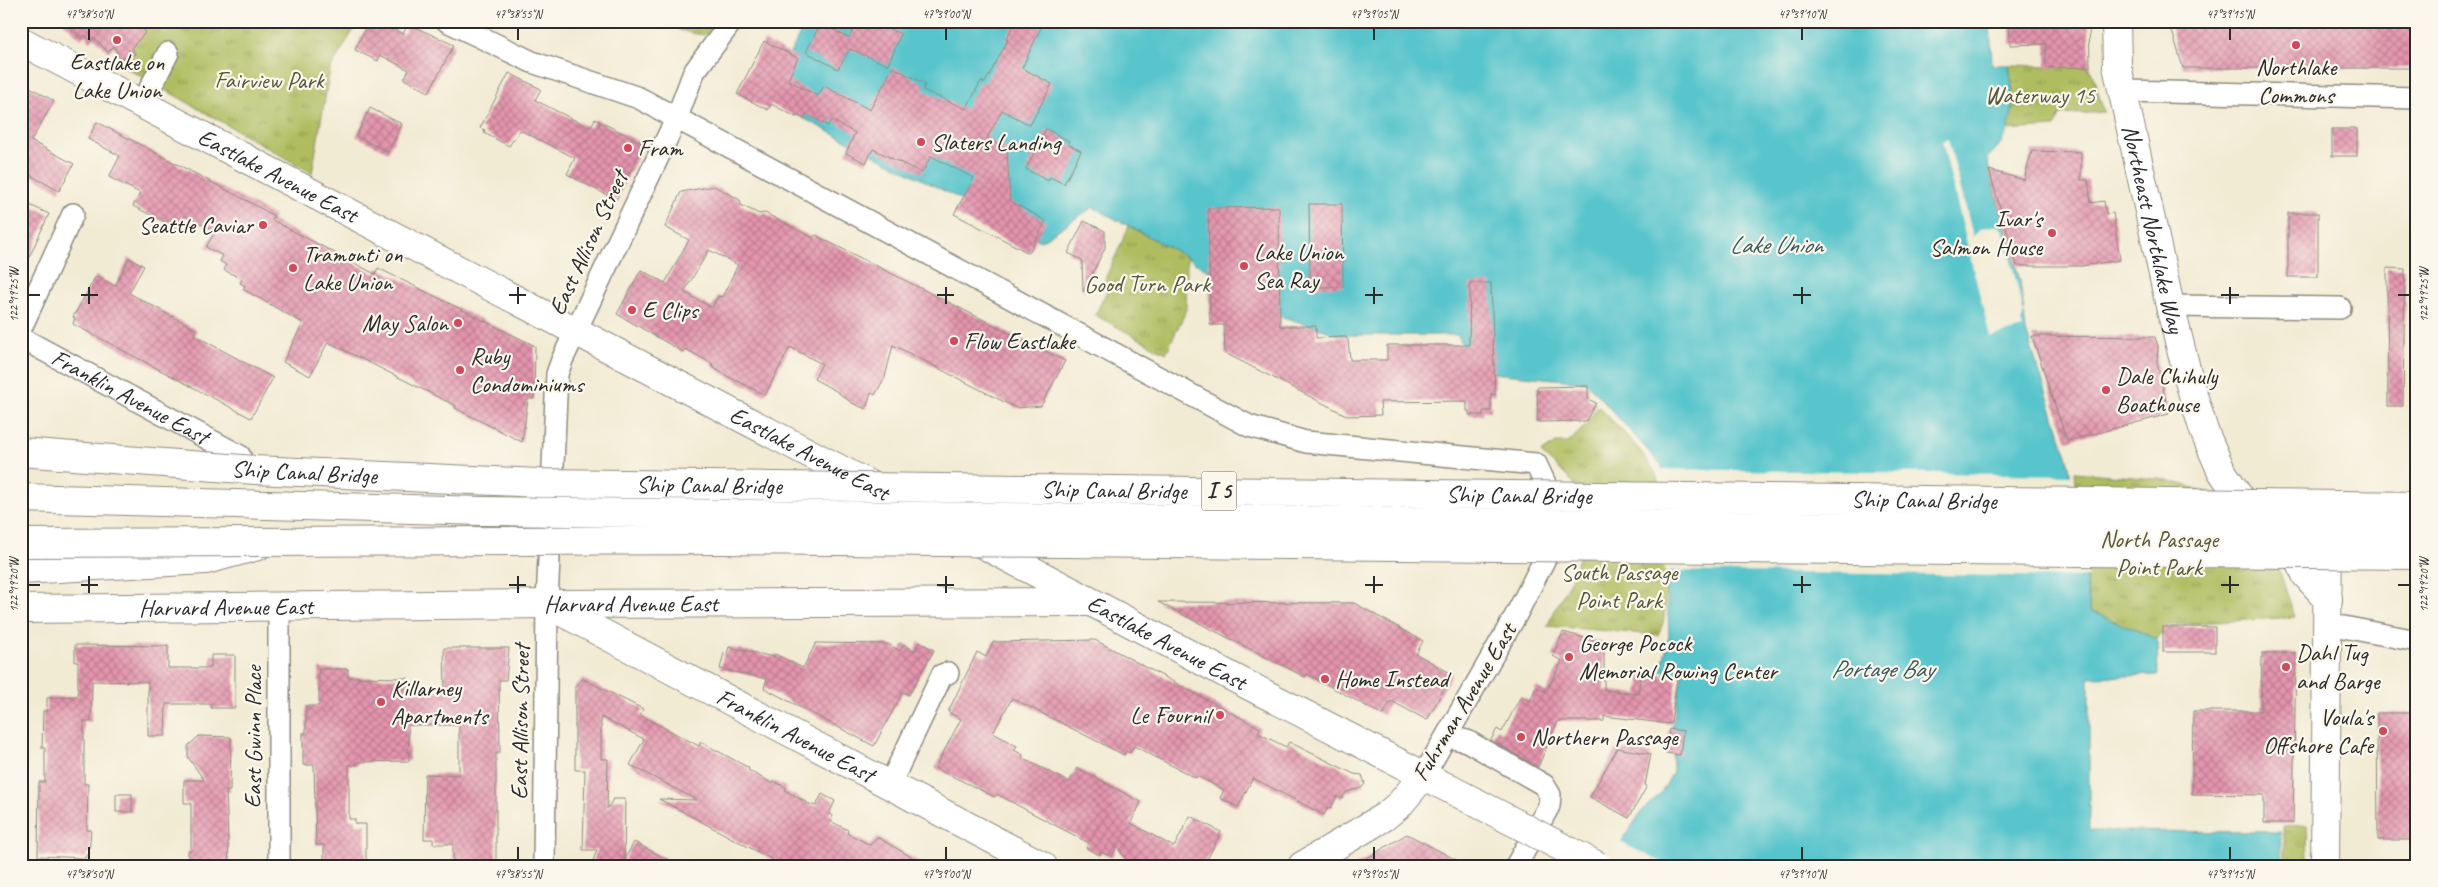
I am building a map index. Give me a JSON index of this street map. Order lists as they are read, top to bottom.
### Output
{
  "streets": {
    "main road": [
      "Eastlake Avenue East",
      "Northeast Northlake Way",
      "Franklin Avenue East",
      "Ship Canal Bridge",
      "I 5",
      "Harvard Avenue East",
      "Fuhrman Avenue East"
    ],
    "street": ["East Allison Street", "East Gwinn Place"]
  },
  "crossings": [
    ["Eastlake Avenue East", "East Allison Street"],
    ["Eastlake Avenue East", "Harvard Avenue East"],
    ["Eastlake Avenue East", "Fuhrman Avenue East"],
    ["East Allison Street", "Franklin Avenue East"],
    ["East Allison Street", "Harvard Avenue East"],
    ["East Allison Street", "Fuhrman Avenue East"],
    ["Franklin Avenue East", "Harvard Avenue East"],
    ["Harvard Avenue East", "East Gwinn Place"]
  ],
  "water": ["Lake Union", "Portage Bay"],
  "parks": [
    "Fairview Park",
    "Waterway 15",
    "Good Turn Park",
    "North Passage Point Park",
    "South Passage Point Park"
  ],
  "places": [
    "Eastlake on Lake Union",
    "Northlake Commons",
    "Slaters Landing",
    "Fram",
    "Seattle Caviar",
    "Ivar's Salmon House",
    "Lake Union Sea Ray",
    "Tramonti on Lake Union",
    "E Clips",
    "May Salon",
    "Flow Eastlake",
    "Ruby Condominiums",
    "Dale Chihuly Boathouse",
    "George Pocock Memorial Rowing Center",
    "Dahl Tug and Barge",
    "Home Instead",
    "Killarney Apartments",
    "Le Fournil",
    "Voula's Offshore Cafe",
    "Northern Passage"
  ],
  "coordinates": [
    "47°38'50\"N",
    "47°38'55\"N",
    "47°39'00\"N",
    "47°39'05\"N",
    "47°39'10\"N",
    "47°39'15\"N",
    "122°19'25\"W",
    "122°19'20\"W"
  ]
}
